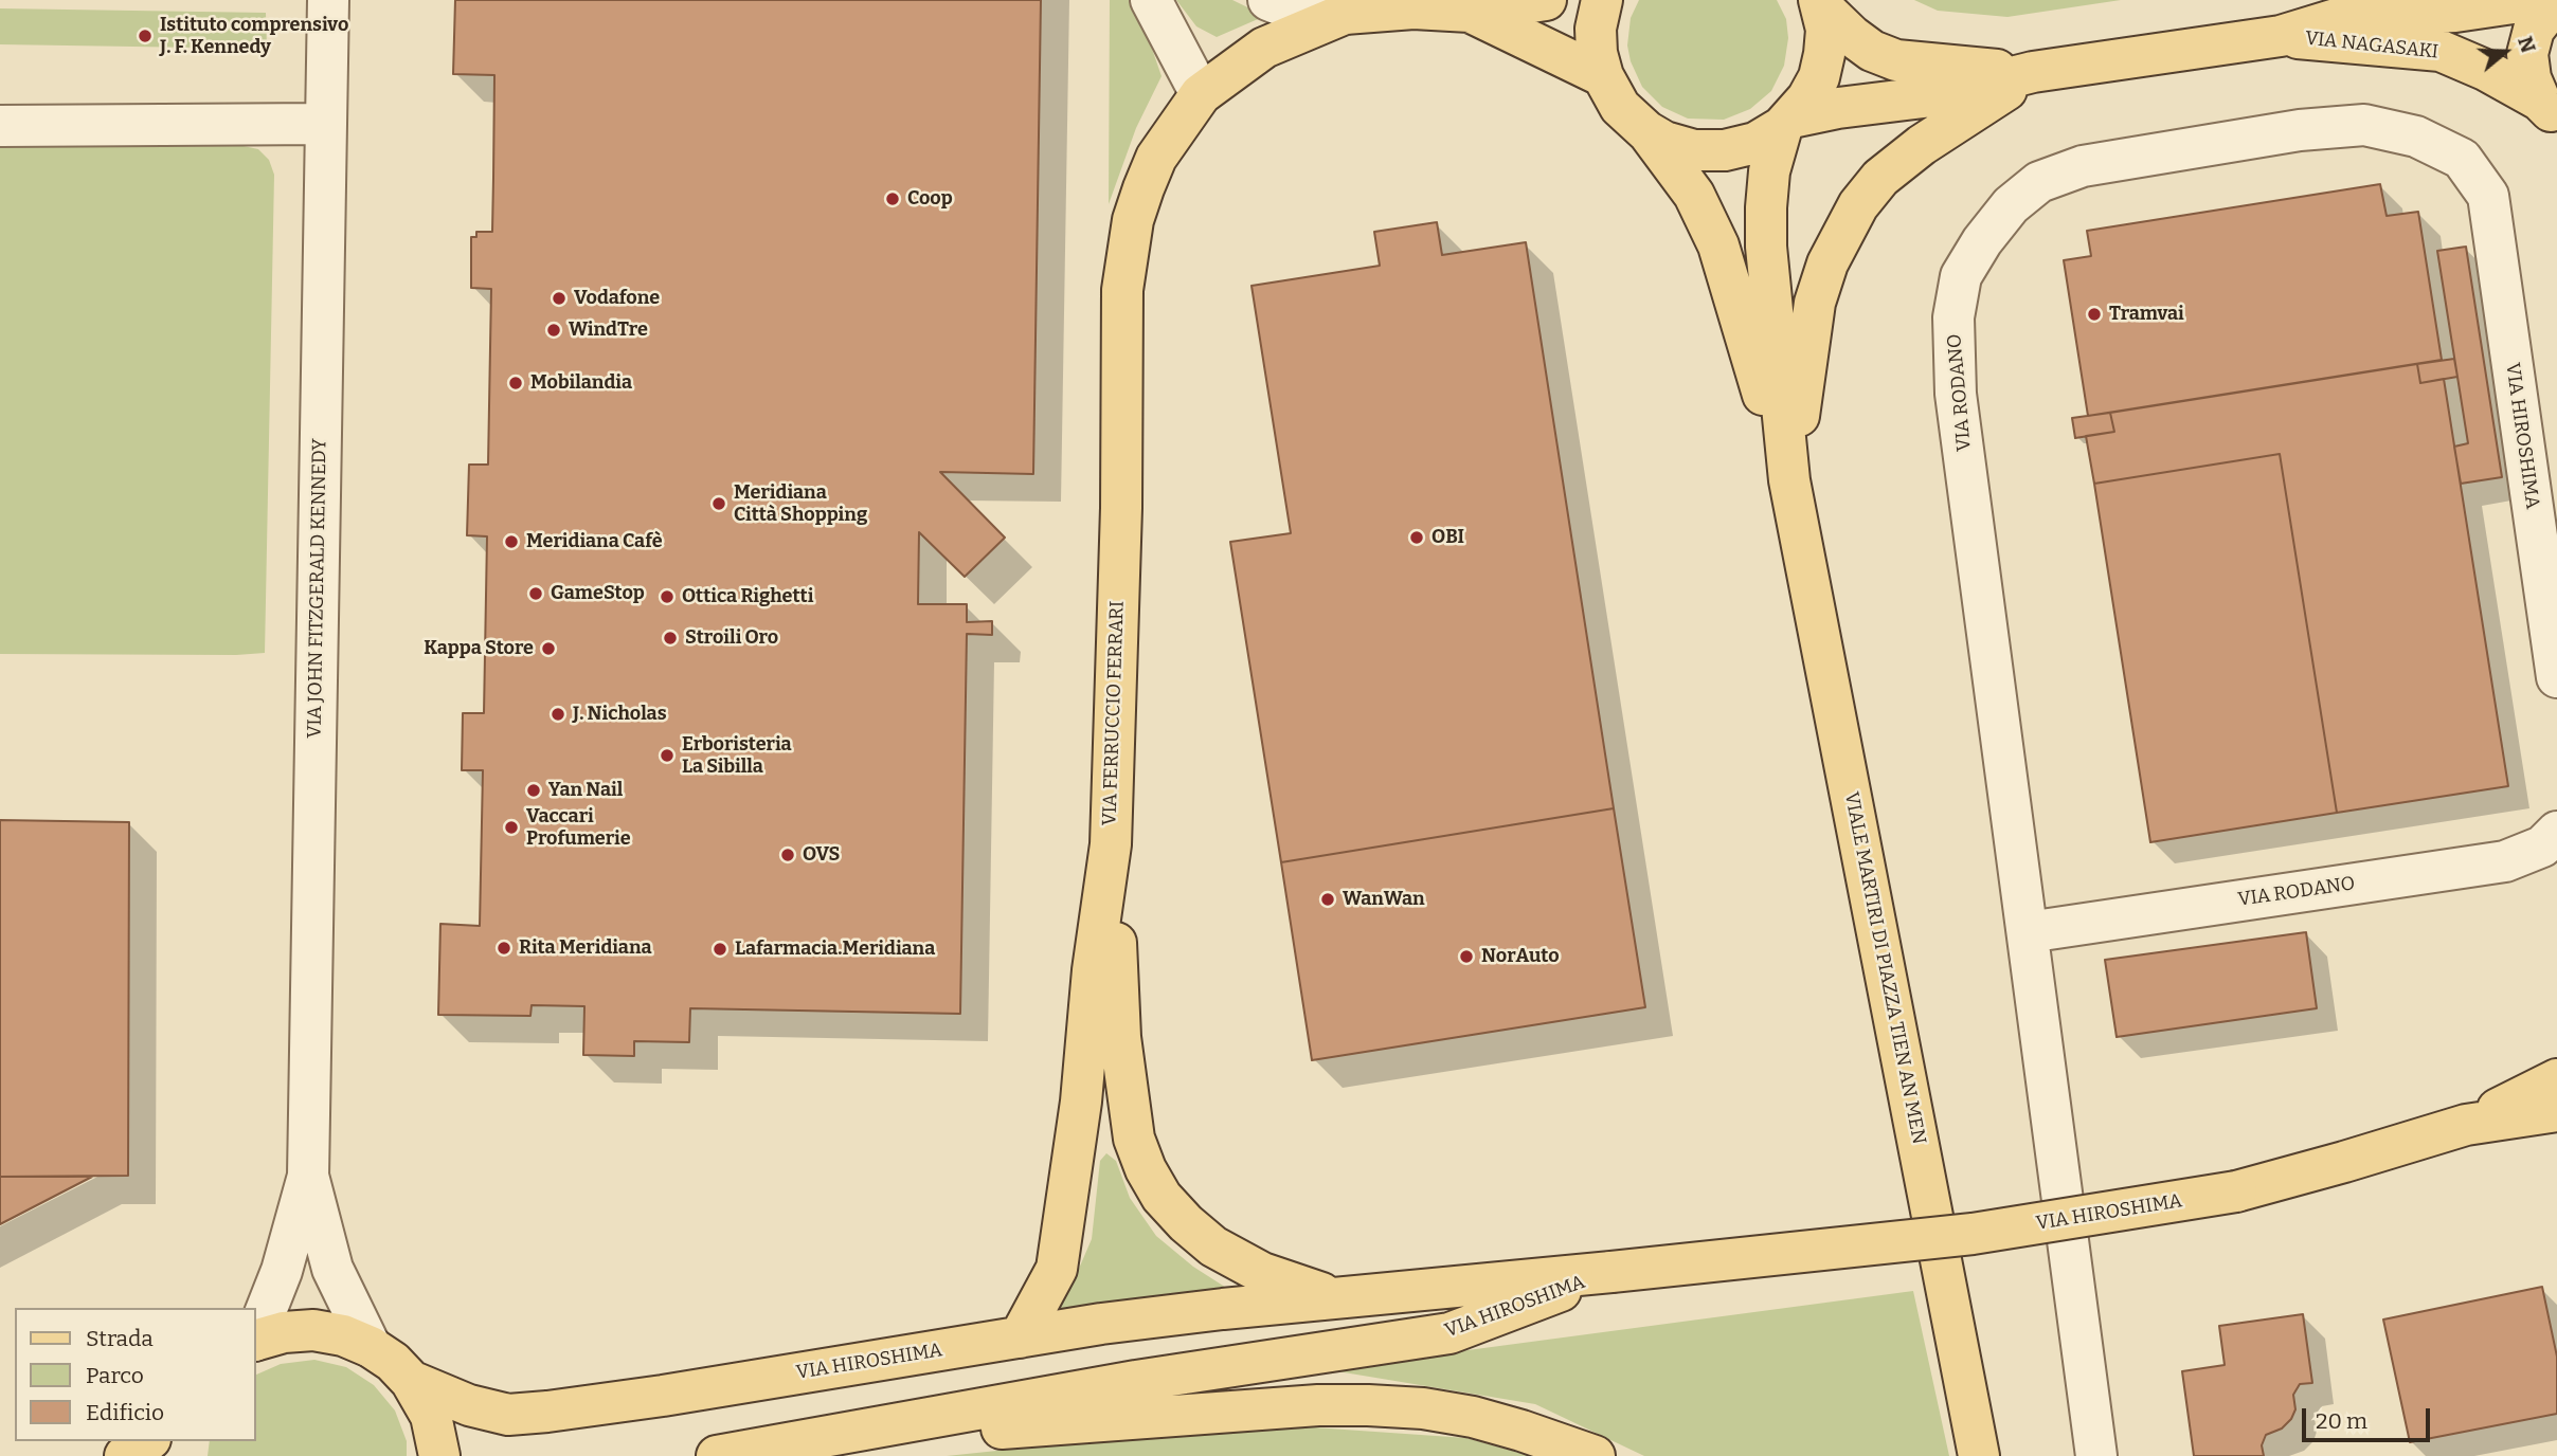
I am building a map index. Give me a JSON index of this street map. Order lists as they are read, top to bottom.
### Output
{
  "streets": {
    "main road": [
      "VIA NAGASAKI",
      "VIA HIROSHIMA",
      "VIA FERRUCCIO FERRARI",
      "VIALE MARTIRI DI PIAZZA TIEN AN MEN"
    ],
    "street": ["VIA RODANO", "VIA JOHN FITZGERALD KENNEDY"]
  },
  "crossings": [
    ["VIA NAGASAKI", "VIALE MARTIRI DI PIAZZA TIEN AN MEN"],
    ["VIA RODANO", "VIA HIROSHIMA"],
    ["VIA HIROSHIMA", "VIA JOHN FITZGERALD KENNEDY"],
    ["VIA HIROSHIMA", "VIA FERRUCCIO FERRARI"]
  ],
  "places": [
    "Istituto comprensivo J. F. Kennedy",
    "Coop",
    "Vodafone",
    "Tramvai",
    "WindTre",
    "Mobilandia",
    "Meridiana Città Shopping",
    "OBI",
    "Meridiana Cafè",
    "GameStop",
    "Ottica Righetti",
    "Stroili Oro",
    "Kappa Store",
    "J. Nicholas",
    "Erboristeria La Sibilla",
    "Yan Nail",
    "Vaccari Profumerie",
    "OVS",
    "WanWan",
    "Rita Meridiana",
    "Lafarmacia.Meridiana",
    "NorAuto"
  ],
  "legend": ["Strada", "Parco", "Edificio"],
  "scale_bar": "20 m",
  "north": "right"
}
